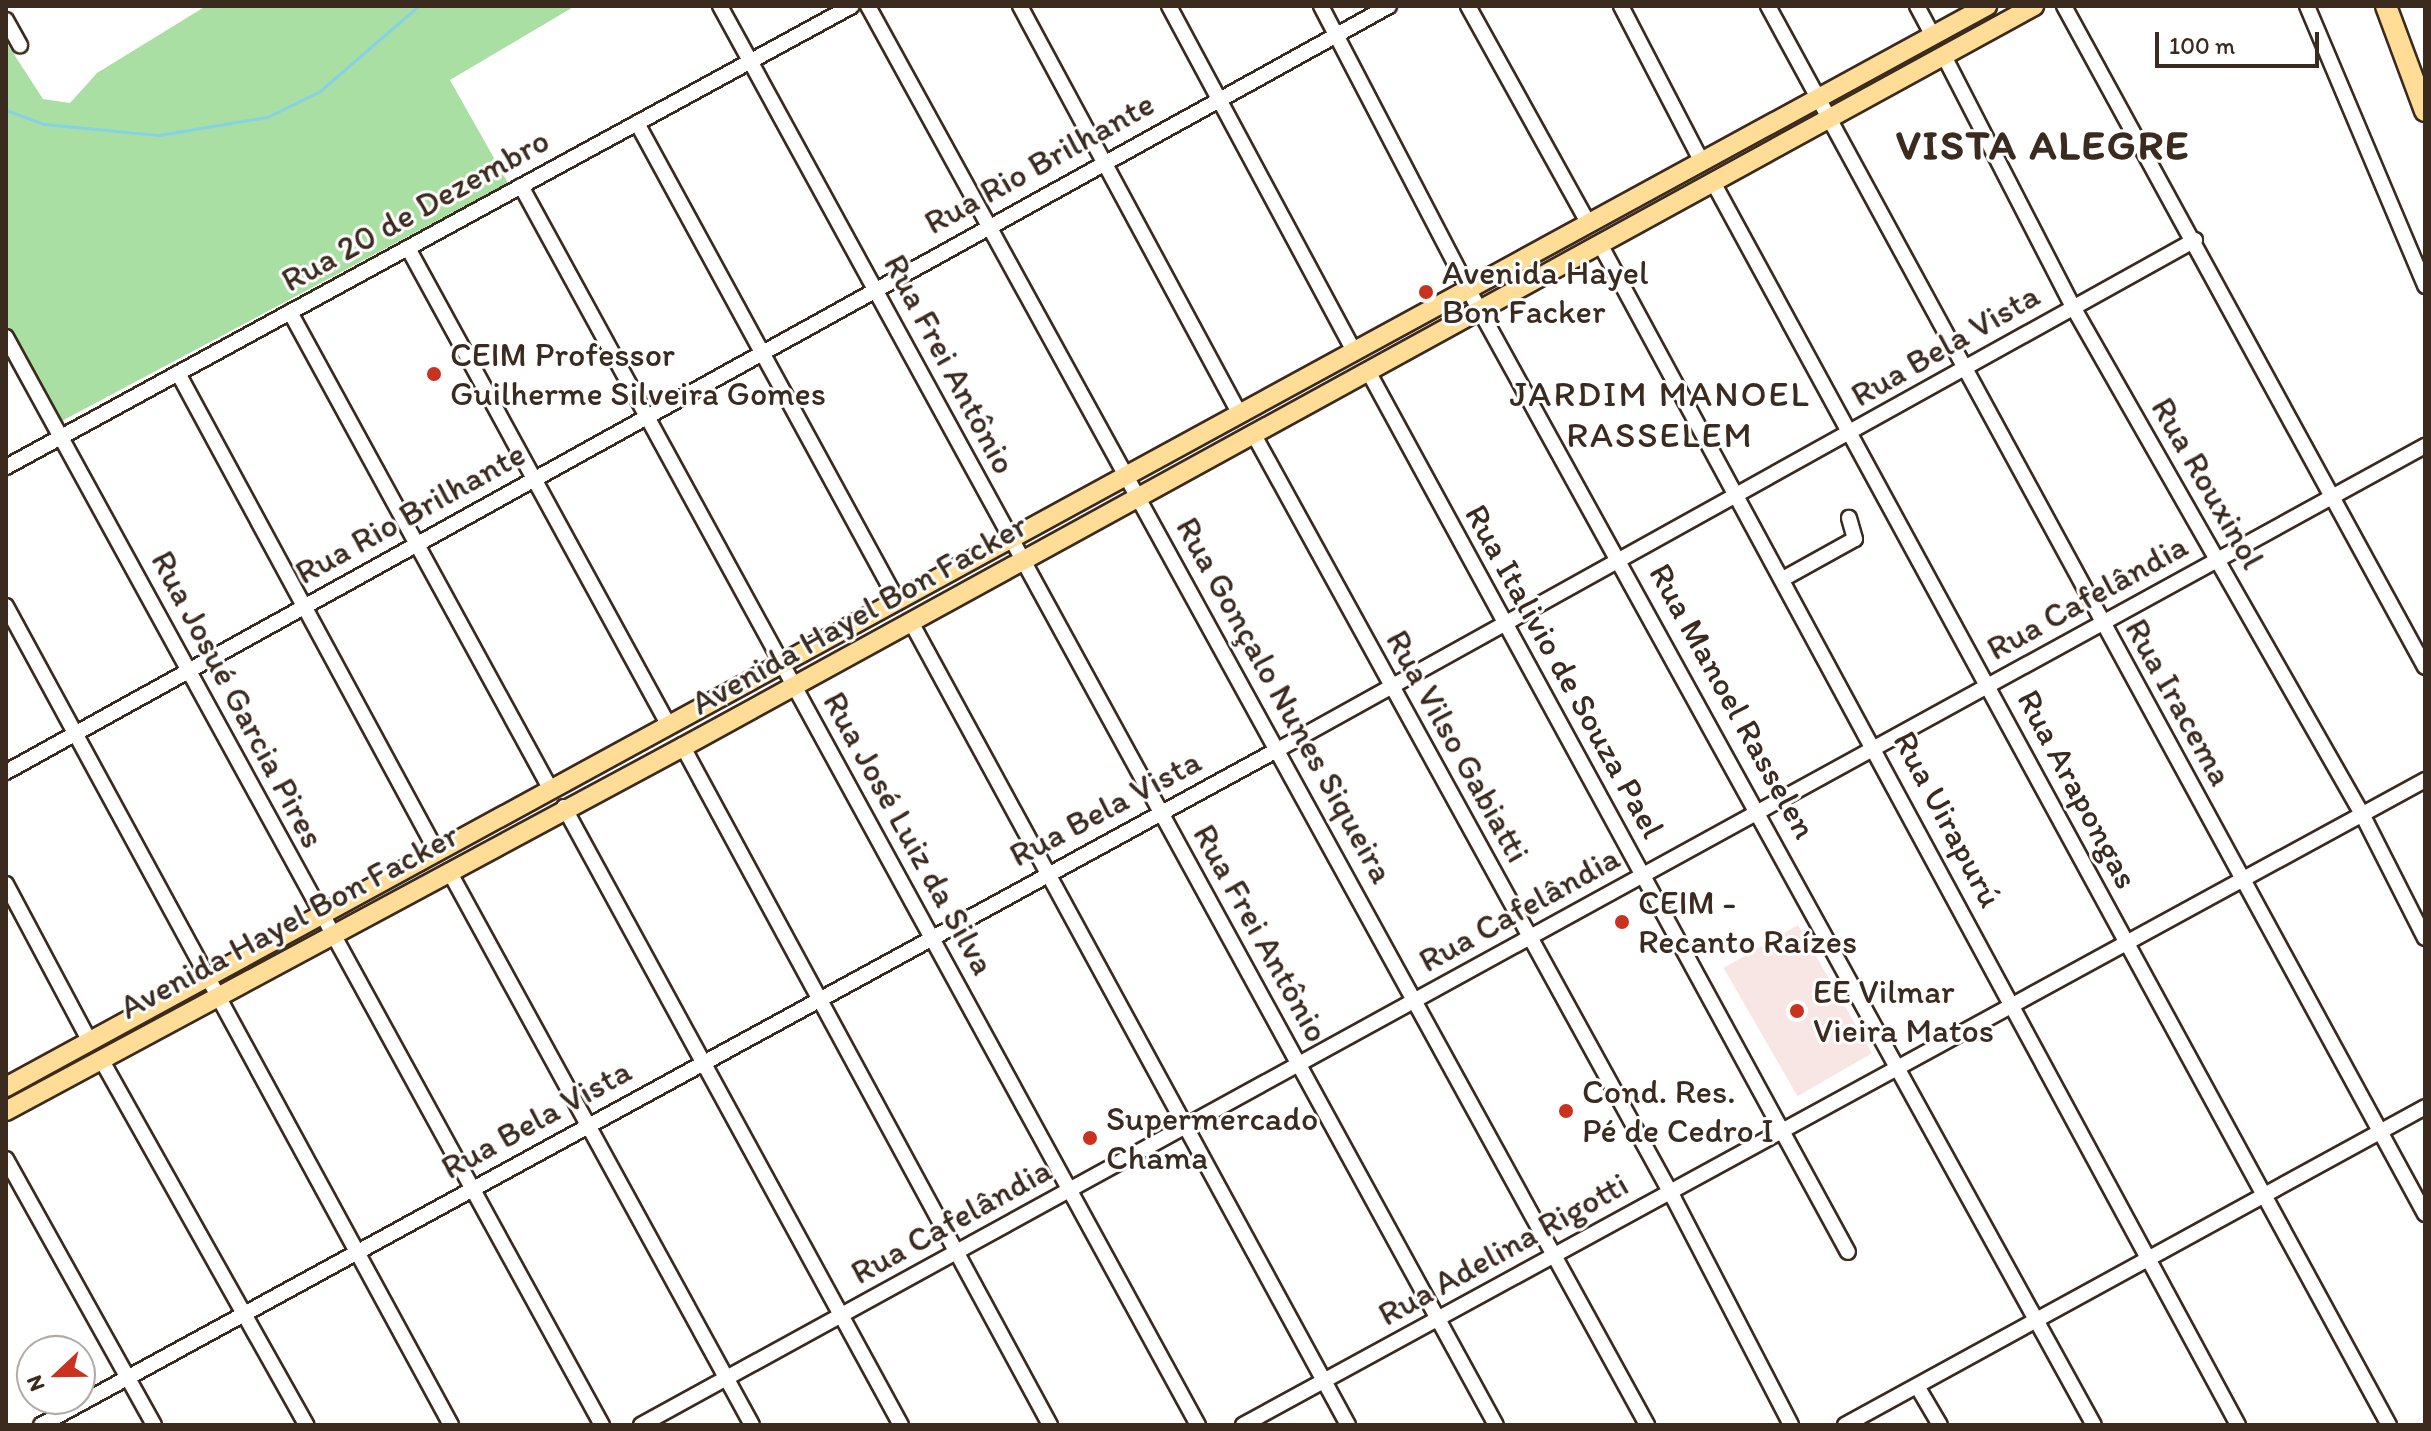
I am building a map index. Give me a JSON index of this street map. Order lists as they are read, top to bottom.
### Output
{
  "streets": {
    "main road": ["Avenida Hayel Bon Facker"],
    "street": [
      "Rua Rio Brilhante",
      "Rua 20 de Dezembro",
      "Rua Bela Vista",
      "Rua Frei Antônio",
      "Rua Rouxinol",
      "Rua Cafelândia",
      "Rua Italivio de Souza Pael",
      "Rua Josué Garcia Pires",
      "Rua Gonçalo Nunes Siqueira",
      "Rua Manoel Rasselen",
      "Rua Iracema",
      "Rua Vilso Gabiatti",
      "Rua Arapongas",
      "Rua Uirapurú",
      "Rua José Luiz da Silva",
      "Rua Adelina Rigotti"
    ]
  },
  "crossings": [
    ["Rua Rio Brilhante", "Rua Frei Antônio"],
    ["Rua Rio Brilhante", "Rua Josué Garcia Pires"],
    ["Rua Rio Brilhante", "Rua Gonçalo Nunes Siqueira"],
    ["Rua Rio Brilhante", "Rua Manoel Rasselen"],
    ["Rua Rio Brilhante", "Rua José Luiz da Silva"],
    ["Rua 20 de Dezembro", "Rua Frei Antônio"],
    ["Rua 20 de Dezembro", "Rua Josué Garcia Pires"],
    ["Rua 20 de Dezembro", "Rua José Luiz da Silva"],
    ["Rua Bela Vista", "Rua Frei Antônio"],
    ["Rua Bela Vista", "Rua Rouxinol"],
    ["Rua Bela Vista", "Rua Italivio de Souza Pael"],
    ["Rua Bela Vista", "Rua Josué Garcia Pires"],
    ["Rua Bela Vista", "Rua Gonçalo Nunes Siqueira"],
    ["Rua Bela Vista", "Rua Manoel Rasselen"],
    ["Rua Bela Vista", "Rua Iracema"],
    ["Rua Bela Vista", "Rua Vilso Gabiatti"],
    ["Rua Bela Vista", "Rua Arapongas"],
    ["Rua Bela Vista", "Rua Uirapurú"],
    ["Rua Bela Vista", "Rua José Luiz da Silva"],
    ["Rua Frei Antônio", "Rua Cafelândia"],
    ["Rua Frei Antônio", "Avenida Hayel Bon Facker"],
    ["Rua Frei Antônio", "Rua Adelina Rigotti"],
    ["Rua Rouxinol", "Rua Cafelândia"],
    ["Rua Rouxinol", "Avenida Hayel Bon Facker"],
    ["Rua Rouxinol", "Rua Adelina Rigotti"],
    ["Rua Cafelândia", "Rua Italivio de Souza Pael"],
    ["Rua Cafelândia", "Rua Gonçalo Nunes Siqueira"],
    ["Rua Cafelândia", "Rua Manoel Rasselen"],
    ["Rua Cafelândia", "Rua Iracema"],
    ["Rua Cafelândia", "Rua Vilso Gabiatti"],
    ["Rua Cafelândia", "Rua Arapongas"],
    ["Rua Cafelândia", "Rua Uirapurú"],
    ["Rua Cafelândia", "Rua José Luiz da Silva"],
    ["Avenida Hayel Bon Facker", "Rua Italivio de Souza Pael"],
    ["Avenida Hayel Bon Facker", "Rua Josué Garcia Pires"],
    ["Avenida Hayel Bon Facker", "Rua Gonçalo Nunes Siqueira"],
    ["Avenida Hayel Bon Facker", "Rua Manoel Rasselen"],
    ["Avenida Hayel Bon Facker", "Rua Iracema"],
    ["Avenida Hayel Bon Facker", "Rua Vilso Gabiatti"],
    ["Avenida Hayel Bon Facker", "Rua Arapongas"],
    ["Avenida Hayel Bon Facker", "Rua Uirapurú"],
    ["Avenida Hayel Bon Facker", "Rua José Luiz da Silva"],
    ["Rua Italivio de Souza Pael", "Rua Adelina Rigotti"],
    ["Rua Gonçalo Nunes Siqueira", "Rua Adelina Rigotti"],
    ["Rua Manoel Rasselen", "Rua Adelina Rigotti"],
    ["Rua Iracema", "Rua Adelina Rigotti"],
    ["Rua Vilso Gabiatti", "Rua Adelina Rigotti"],
    ["Rua Arapongas", "Rua Adelina Rigotti"],
    ["Rua Uirapurú", "Rua Adelina Rigotti"]
  ],
  "districts": ["VISTA ALEGRE", "JARDIM MANOEL RASSELEM"],
  "places": [
    "Avenida Hayel Bon Facker",
    "CEIM Professor Guilherme Silveira Gomes",
    "CEIM - Recanto Raízes",
    "EE Vilmar Vieira Matos",
    "Cond. Res. Pé de Cedro I",
    "Supermercado Chama"
  ],
  "scale_bar": "100 m",
  "north": "left"
}
